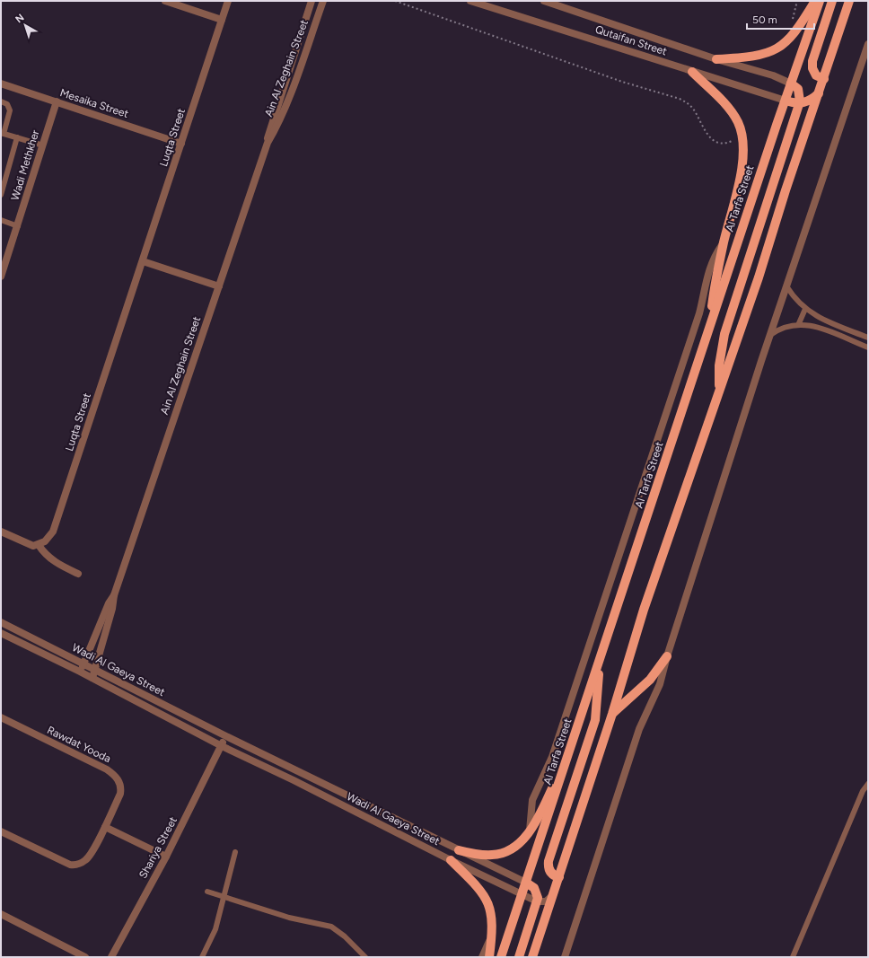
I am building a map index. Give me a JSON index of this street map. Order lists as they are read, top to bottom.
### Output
{
  "streets": {
    "main road": ["Al Tarfa Street"],
    "street": [
      "Qutaifan Street",
      "Ain Al Zeghain Street",
      "Mesaika Street",
      "Luqta Street",
      "Wadi Methkher",
      "Wadi Al Gaeya Street",
      "Rawdat Yooda",
      "Shariya Street"
    ]
  },
  "crossings": [
    ["Qutaifan Street", "Al Tarfa Street"],
    ["Ain Al Zeghain Street", "Wadi Al Gaeya Street"],
    ["Mesaika Street", "Luqta Street"],
    ["Mesaika Street", "Wadi Methkher"],
    ["Al Tarfa Street", "Wadi Al Gaeya Street"],
    ["Wadi Al Gaeya Street", "Shariya Street"]
  ],
  "scale_bar": "50 m",
  "north": "top left"
}
